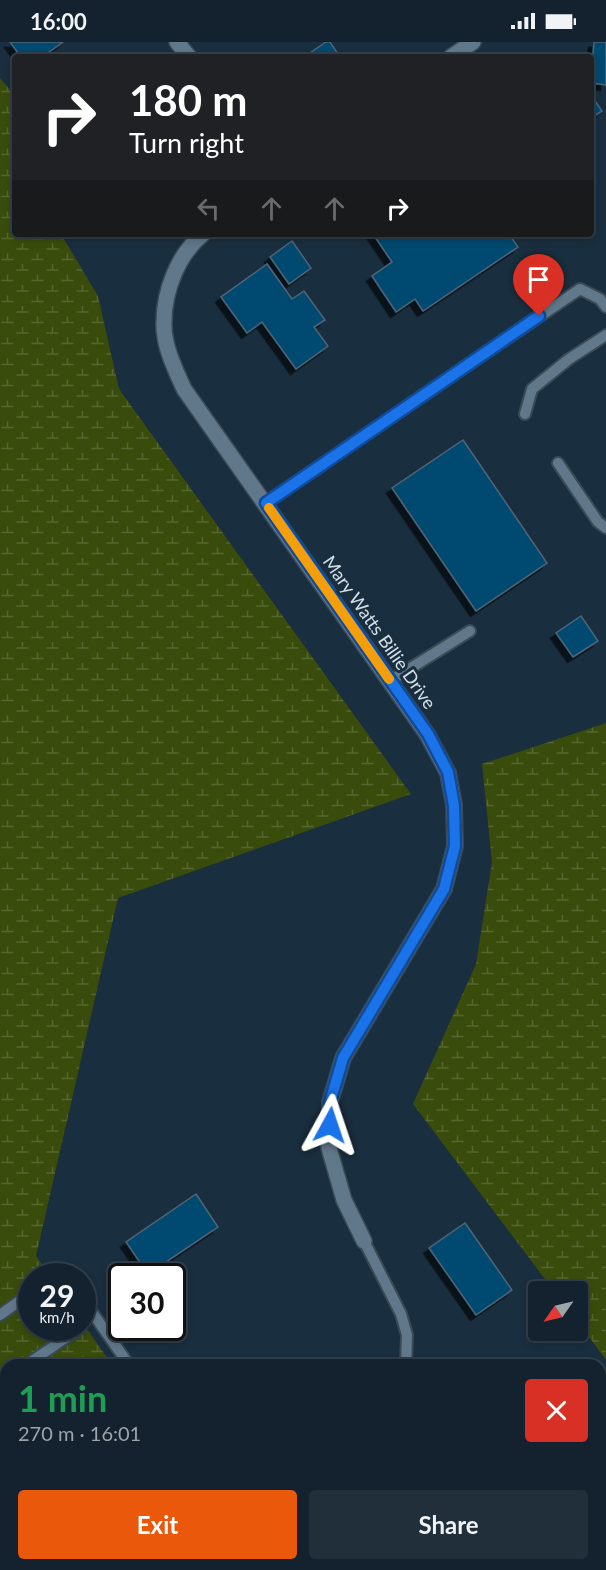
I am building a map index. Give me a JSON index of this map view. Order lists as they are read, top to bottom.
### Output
{
  "streets": {
    "street": ["Mary Watts Billie Drive"]
  },
  "north": "bottom left",
  "page": {
    "status": "16:00",
    "turn": ["180 m", "Turn right"],
    "speed": "29 km/h",
    "limit": "30",
    "heading": ["1 min", "270 m · 16:01"],
    "buttons": ["Exit", "Share"]
  }
}
